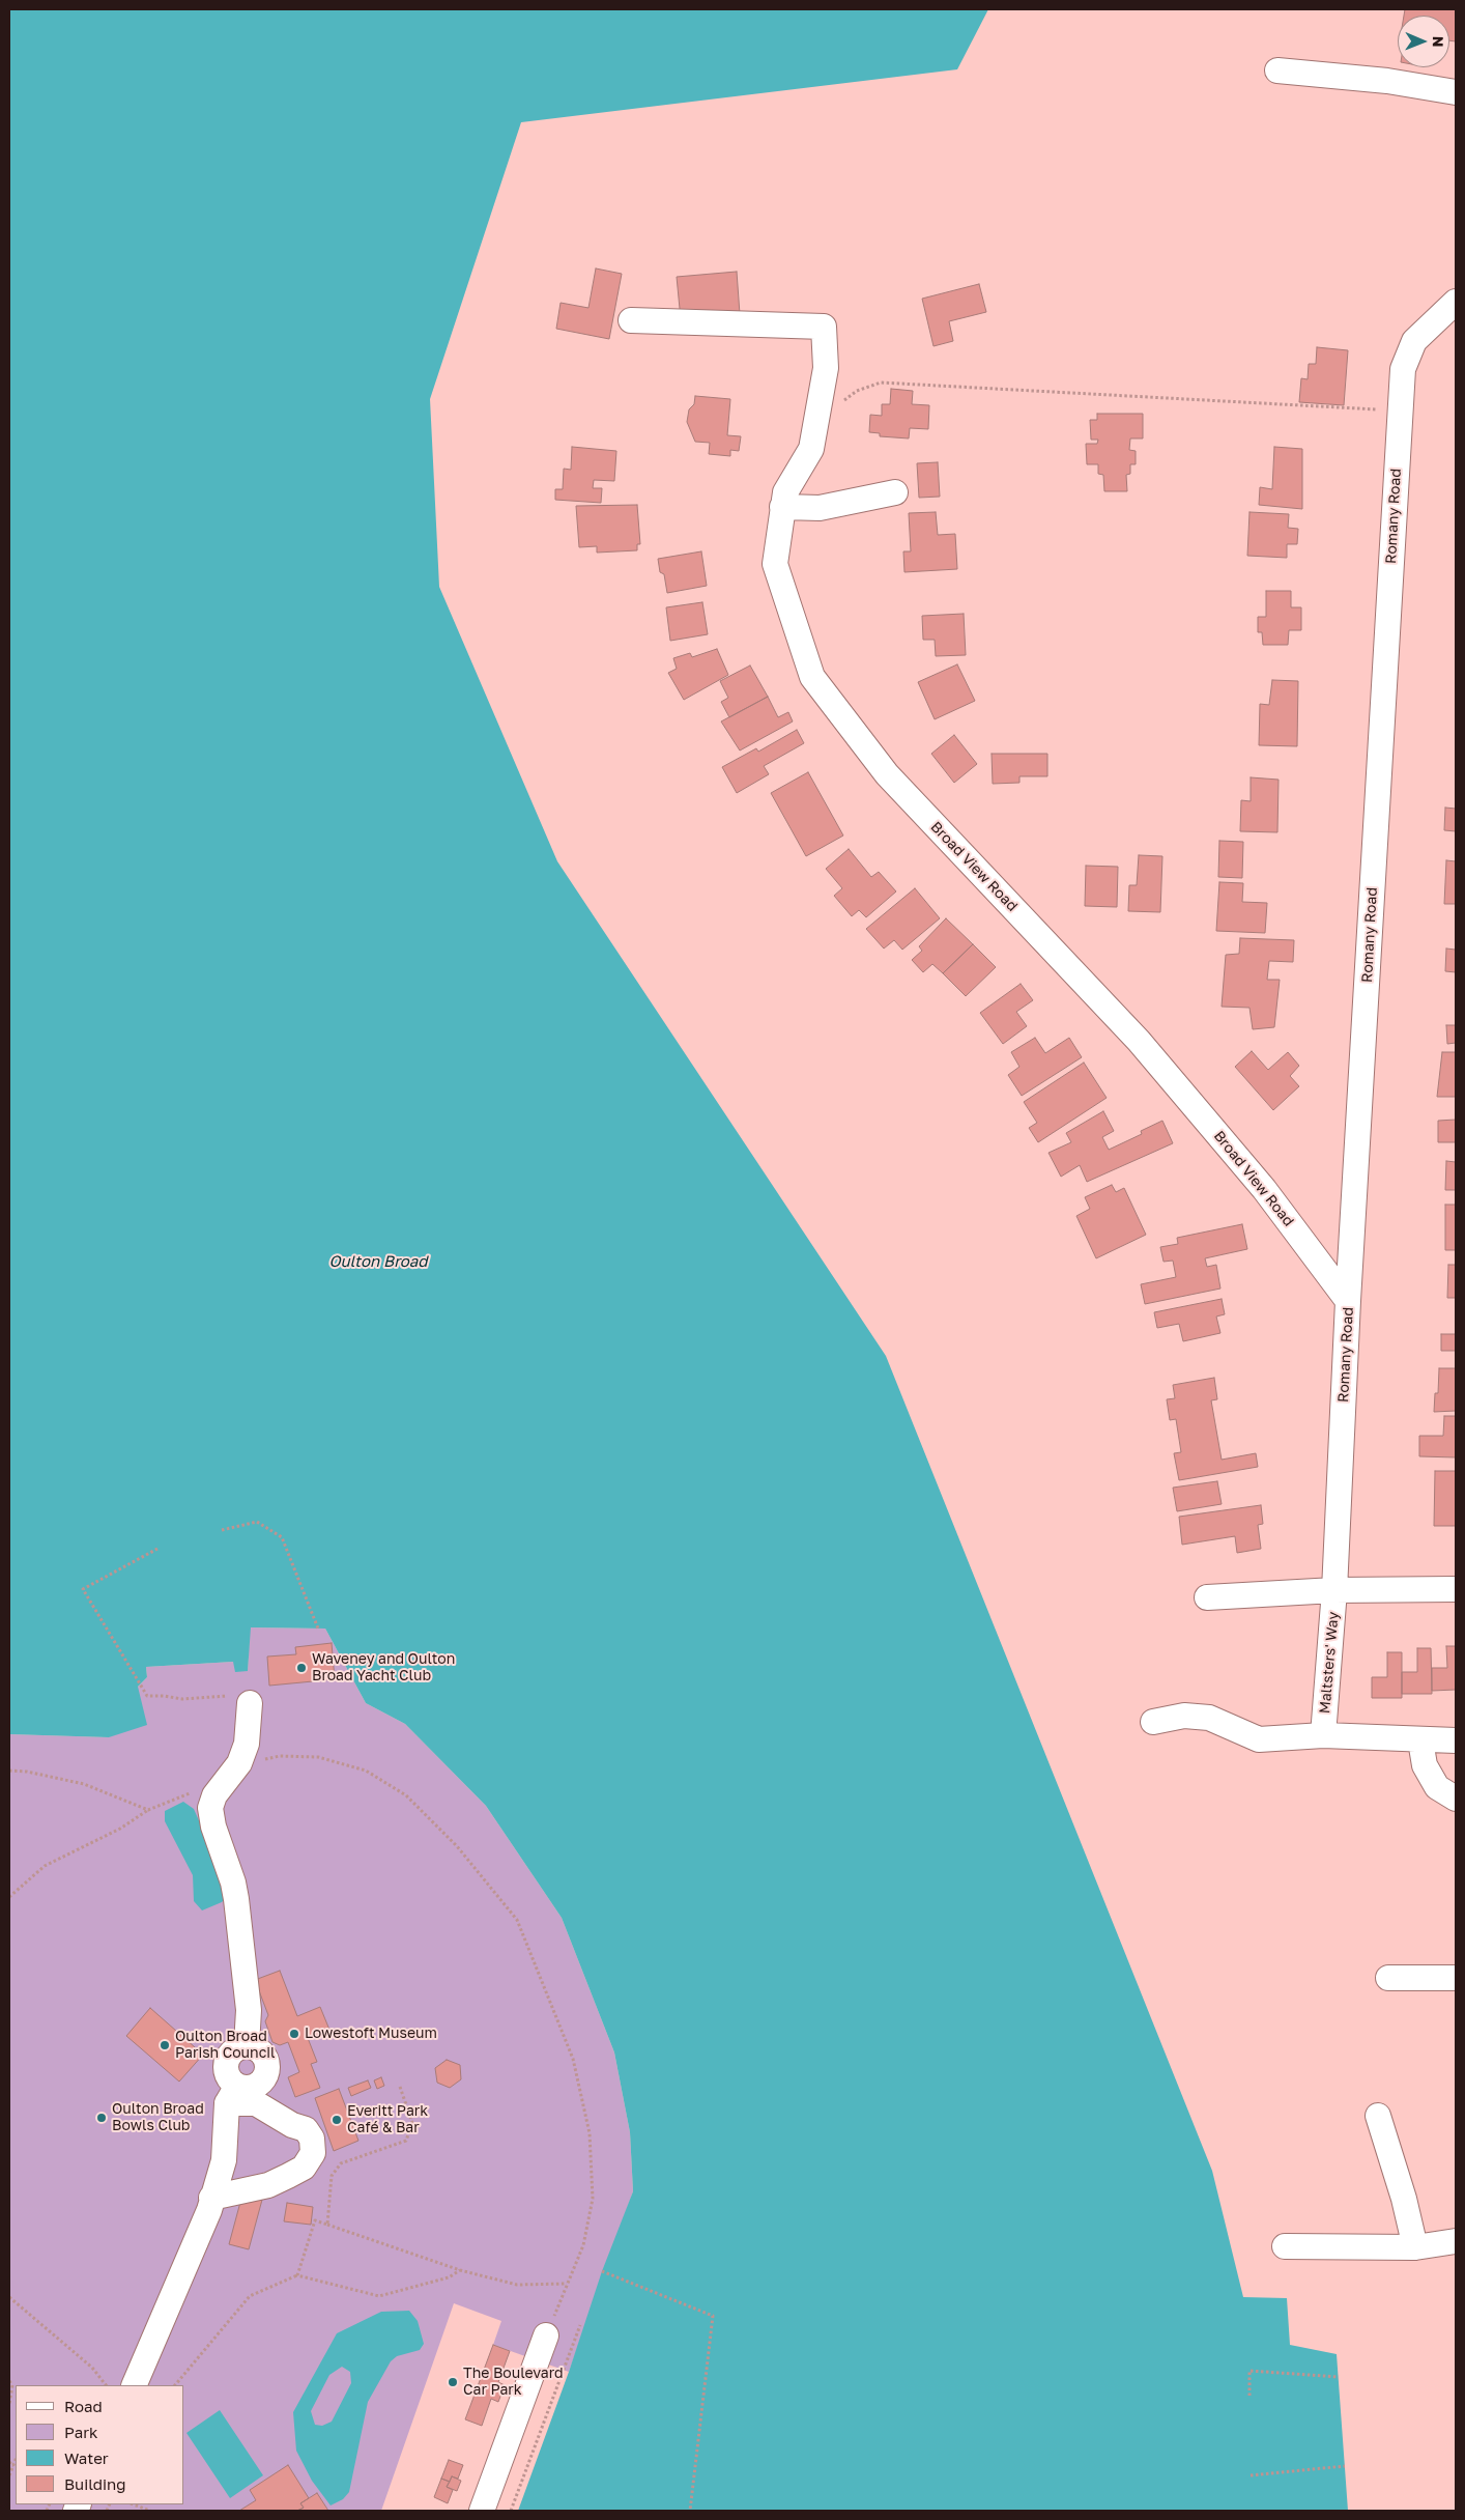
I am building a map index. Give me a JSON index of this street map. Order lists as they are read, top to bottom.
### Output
{
  "streets": {
    "street": ["Romany Road", "Broad View Road", "Maltsters' Way"]
  },
  "crossings": [
    ["Romany Road", "Broad View Road"],
    ["Romany Road", "Maltsters' Way"]
  ],
  "water": ["Oulton Broad"],
  "places": [
    "Waveney and Oulton Broad Yacht Club",
    "Lowestoft Museum",
    "Oulton Broad Parish Council",
    "Oulton Broad Bowls Club",
    "Everitt Park Café & Bar",
    "The Boulevard Car Park"
  ],
  "legend": [
    "Road",
    "Park",
    "Water",
    "Building"
  ],
  "north": "right"
}
